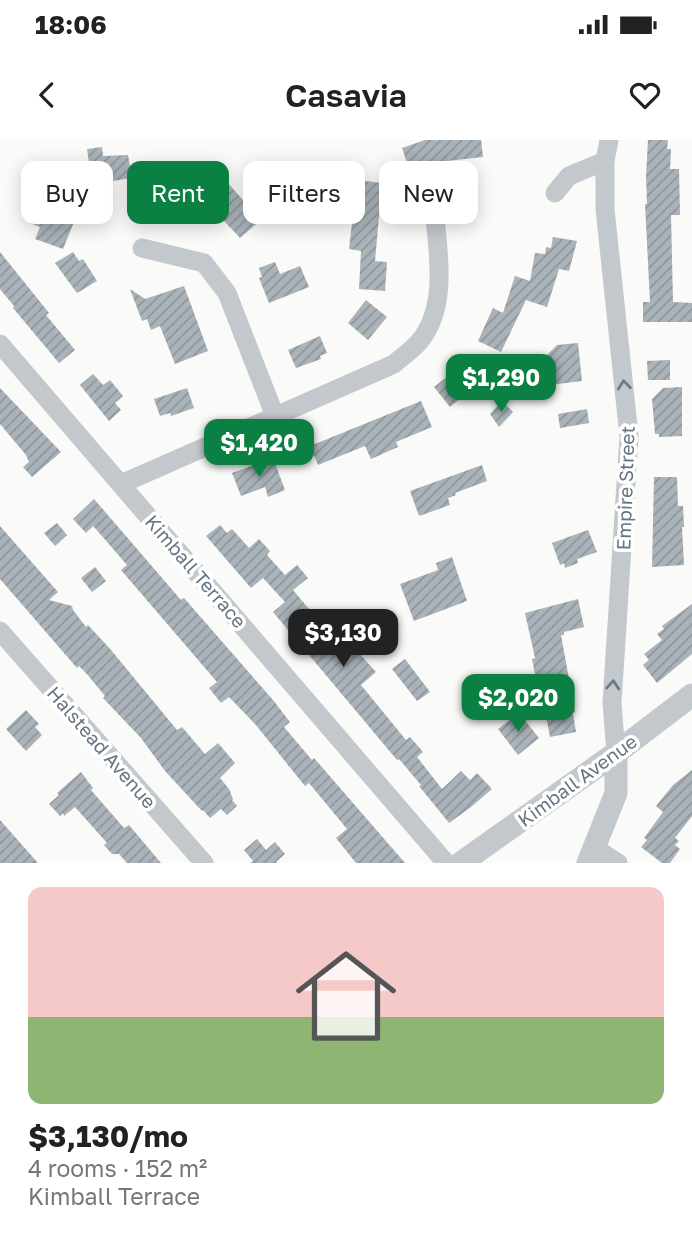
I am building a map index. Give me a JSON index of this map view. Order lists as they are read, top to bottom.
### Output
{
  "streets": {
    "street": [
      "Empire Street",
      "Kimball Terrace",
      "Halstead Avenue",
      "Kimball Avenue"
    ]
  },
  "crossings": [
    ["Empire Street", "Kimball Avenue"]
  ],
  "one_way": ["Empire Street"],
  "page": {
    "status": "18:06",
    "header": "Casavia",
    "chip": [
      "Buy",
      "Rent",
      "Filters",
      "New"
    ],
    "price": [
      "$1,290",
      "$1,420",
      "$3,130",
      "$2,020"
    ],
    "list": [
      {
        "name": "$3,130/mo",
        "note": "4 rooms · 152 m² · Kimball Terrace"
      }
    ]
  }
}
